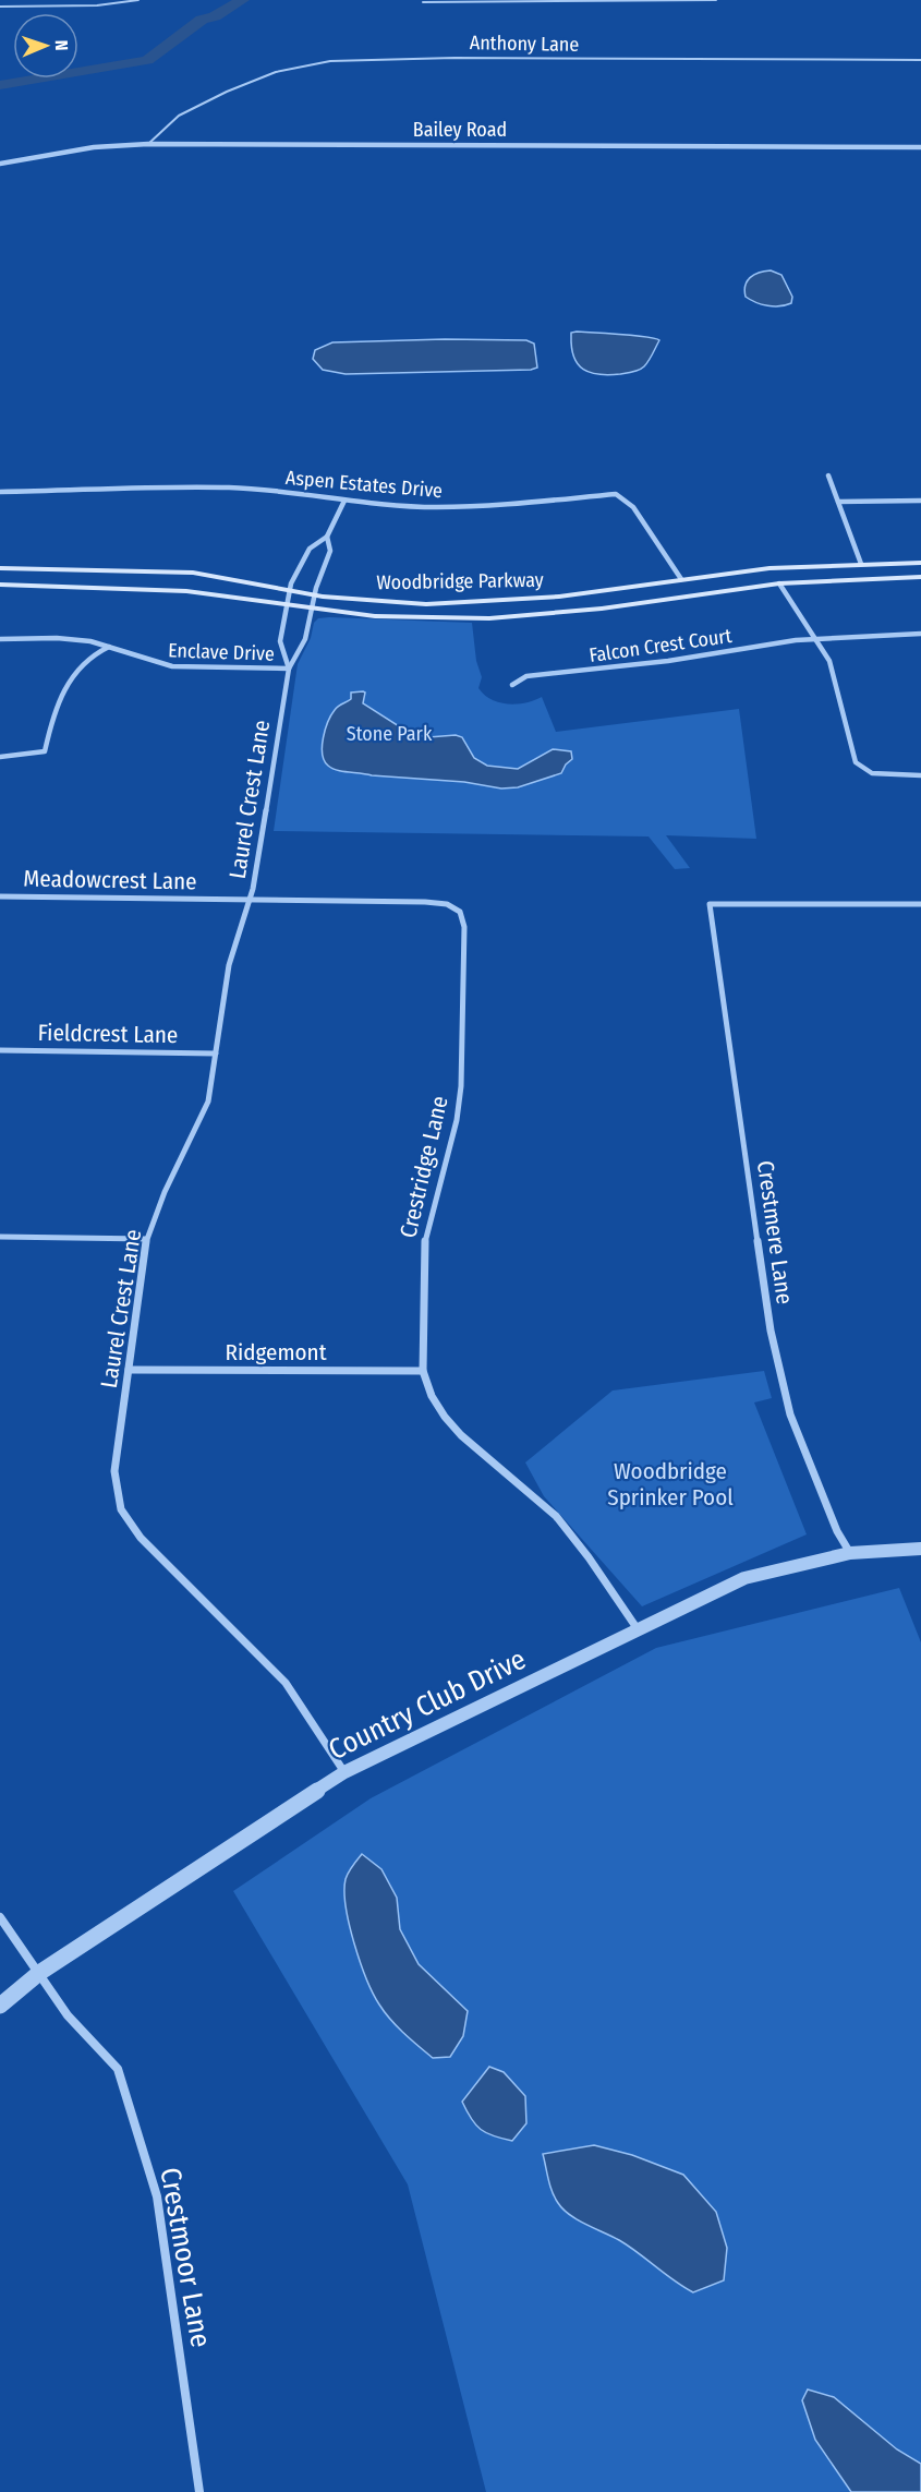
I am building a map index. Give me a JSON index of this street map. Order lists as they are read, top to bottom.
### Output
{
  "streets": {
    "main road": ["Woodbridge Parkway"],
    "street": [
      "Anthony Lane",
      "Bailey Road",
      "Aspen Estates Drive",
      "Falcon Crest Court",
      "Enclave Drive",
      "Laurel Crest Lane",
      "Meadowcrest Lane",
      "Fieldcrest Lane",
      "Crestridge Lane",
      "Crestmere Lane",
      "Ridgemont",
      "Country Club Drive",
      "Crestmoor Lane"
    ]
  },
  "crossings": [
    ["Anthony Lane", "Bailey Road"],
    ["Aspen Estates Drive", "Woodbridge Parkway"],
    ["Woodbridge Parkway", "Laurel Crest Lane"],
    ["Enclave Drive", "Laurel Crest Lane"],
    ["Laurel Crest Lane", "Meadowcrest Lane"],
    ["Laurel Crest Lane", "Fieldcrest Lane"],
    ["Laurel Crest Lane", "Ridgemont"],
    ["Laurel Crest Lane", "Country Club Drive"],
    ["Meadowcrest Lane", "Crestridge Lane"],
    ["Crestridge Lane", "Ridgemont"],
    ["Crestridge Lane", "Country Club Drive"],
    ["Crestmere Lane", "Country Club Drive"],
    ["Country Club Drive", "Crestmoor Lane"]
  ],
  "parks": ["Stone Park", "Woodbridge Sprinker Pool"],
  "north": "right"
}
